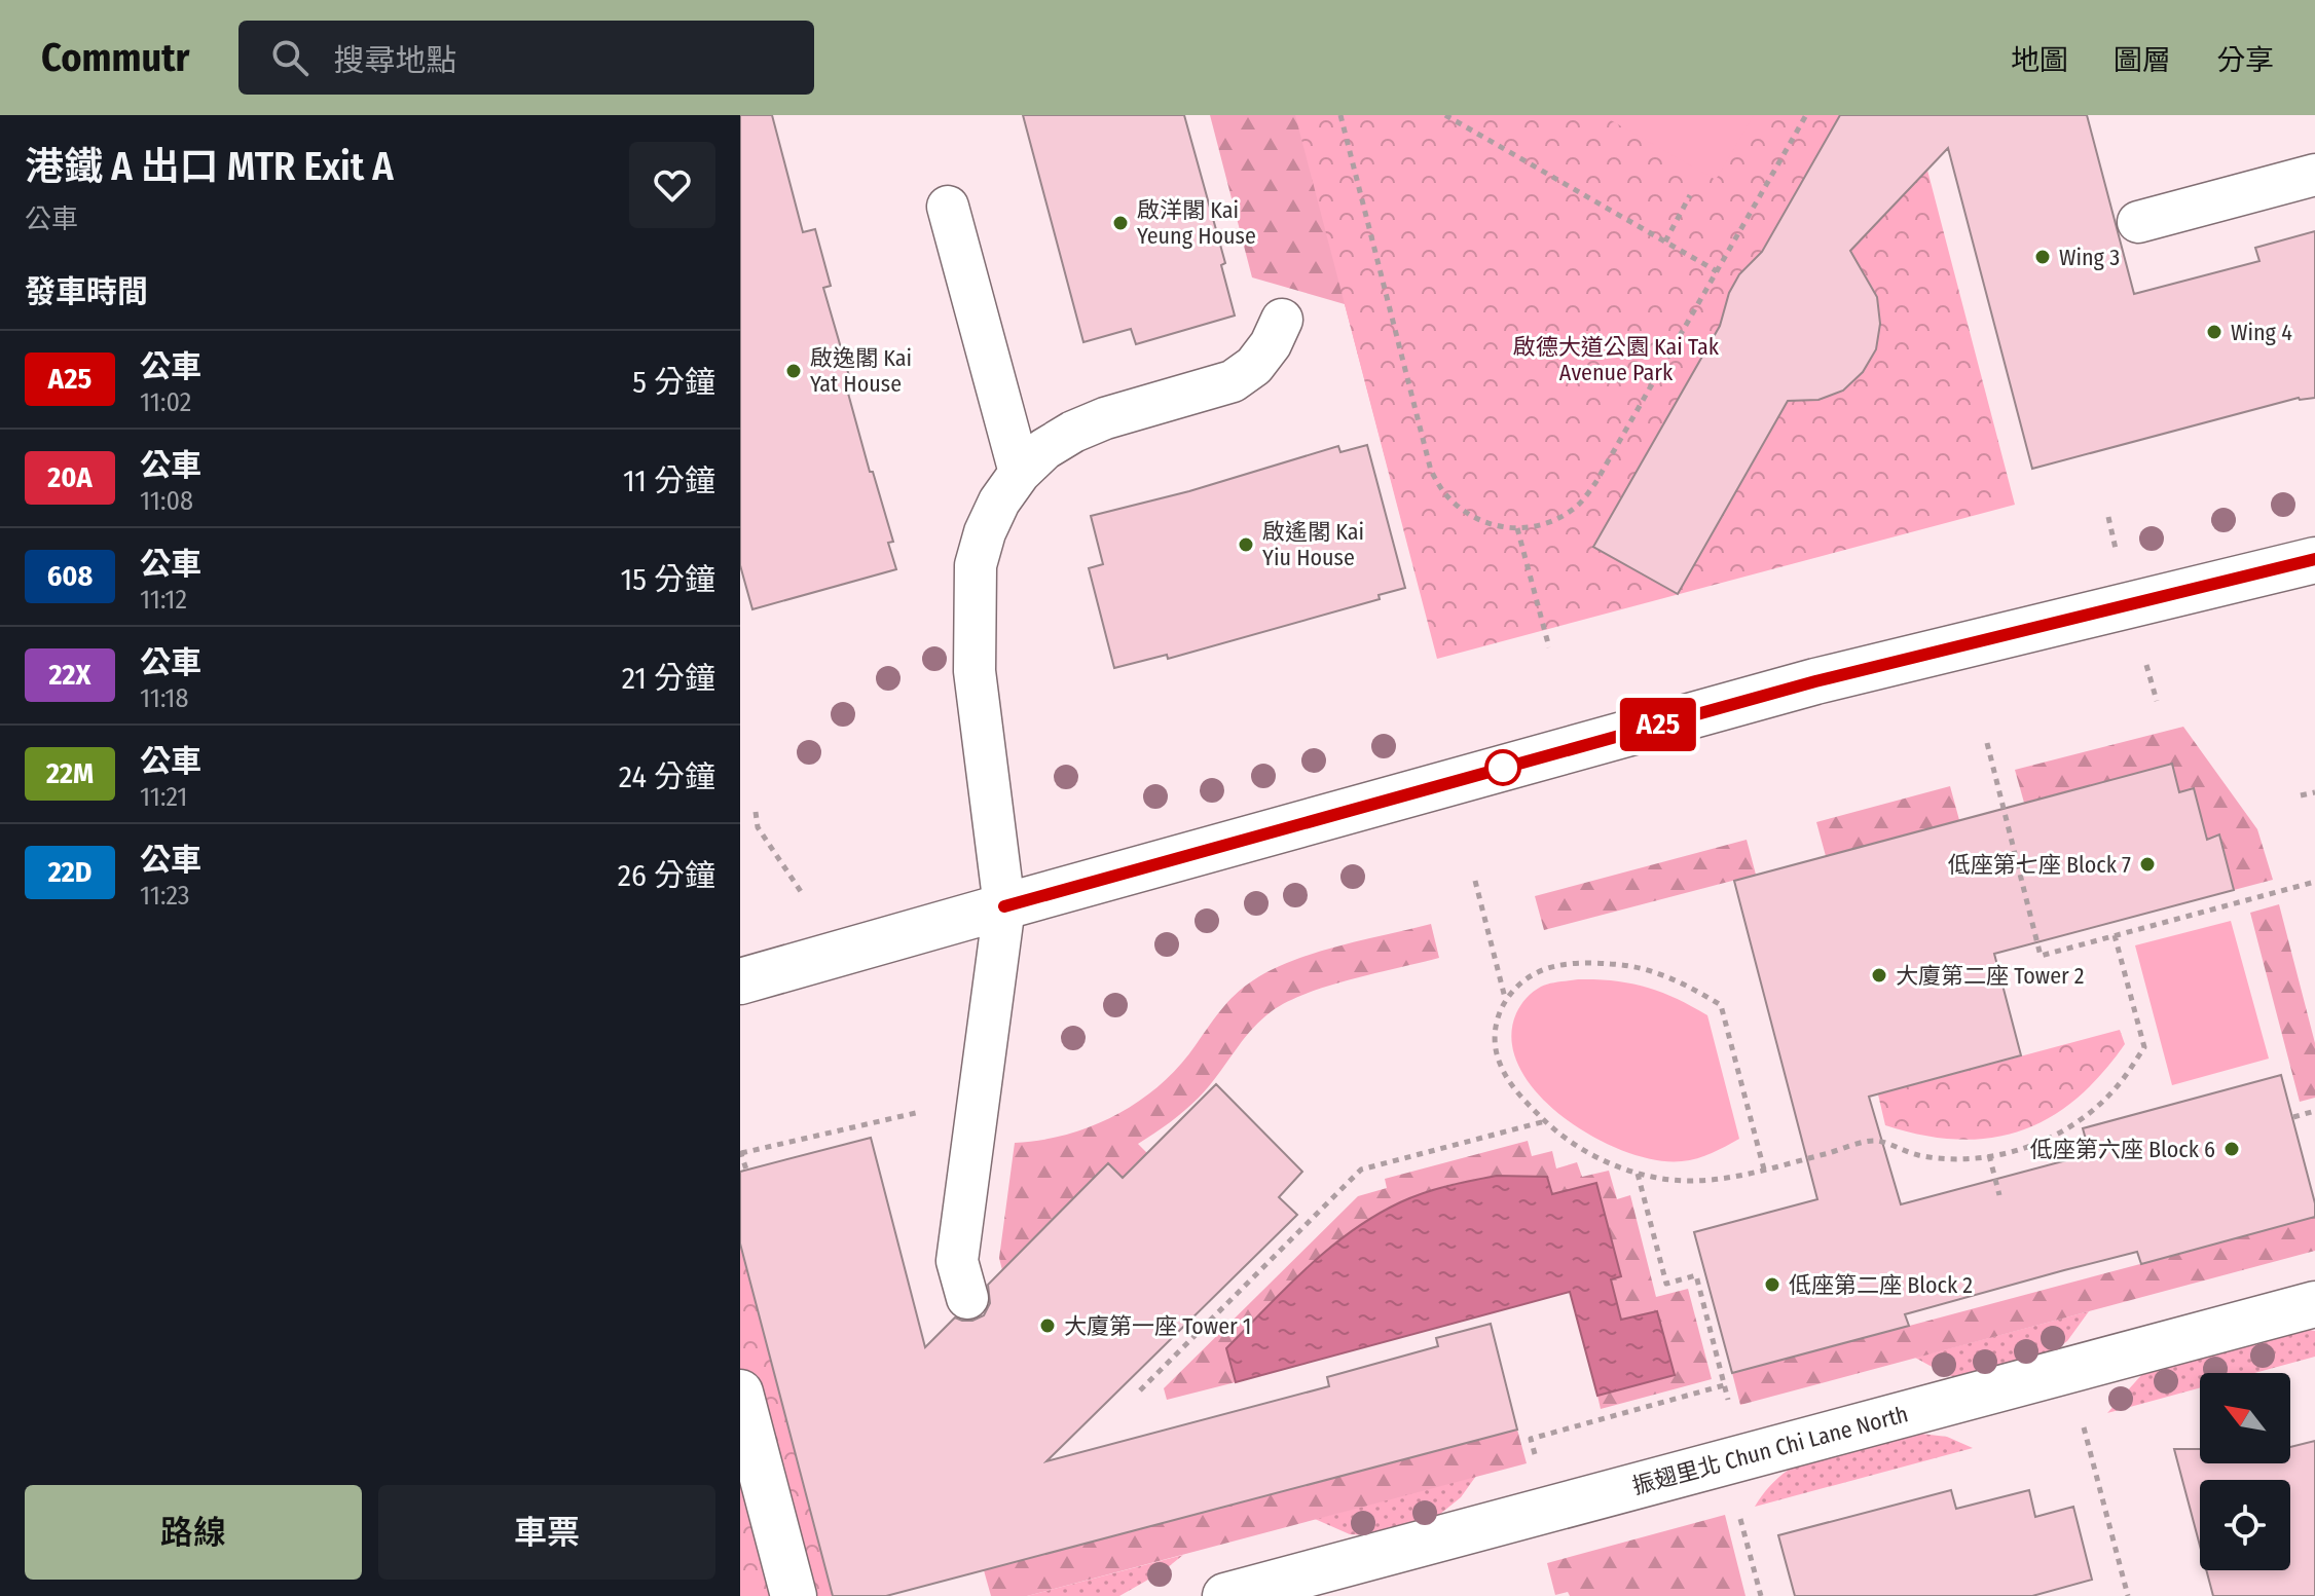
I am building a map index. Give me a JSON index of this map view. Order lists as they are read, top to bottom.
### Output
{
  "streets": {
    "street": ["振翅里北 Chun Chi Lane North"]
  },
  "parks": ["啟德大道公園 Kai Tak Avenue Park"],
  "places": [
    "啟洋閣 Kai Yeung House",
    "Wing 3",
    "Wing 4",
    "啟逸閣 Kai Yat House",
    "啟遙閣 Kai Yiu House",
    "低座第七座 Block 7",
    "大廈第二座 Tower 2",
    "低座第六座 Block 6",
    "低座第二座 Block 2",
    "大廈第一座 Tower 1"
  ],
  "lines": ["bus line A25"],
  "north": "top left",
  "page": {
    "header": "Commutr",
    "search": "搜尋地點",
    "nav": ["地圖", "圖層", "分享"],
    "heading": [
      ["港鐵 A 出口 MTR Exit A", "公車"],
      "發車時間"
    ],
    "on_map": "A25",
    "list": [
      {
        "mark": "A25",
        "name": "公車",
        "note": "11:02",
        "value": "5 分鐘"
      },
      {
        "mark": "20A",
        "name": "公車",
        "note": "11:08",
        "value": "11 分鐘"
      },
      {
        "mark": "608",
        "name": "公車",
        "note": "11:12",
        "value": "15 分鐘"
      },
      {
        "mark": "22X",
        "name": "公車",
        "note": "11:18",
        "value": "21 分鐘"
      },
      {
        "mark": "22M",
        "name": "公車",
        "note": "11:21",
        "value": "24 分鐘"
      },
      {
        "mark": "22D",
        "name": "公車",
        "note": "11:23",
        "value": "26 分鐘"
      }
    ],
    "buttons": ["路線", "車票"]
  }
}
